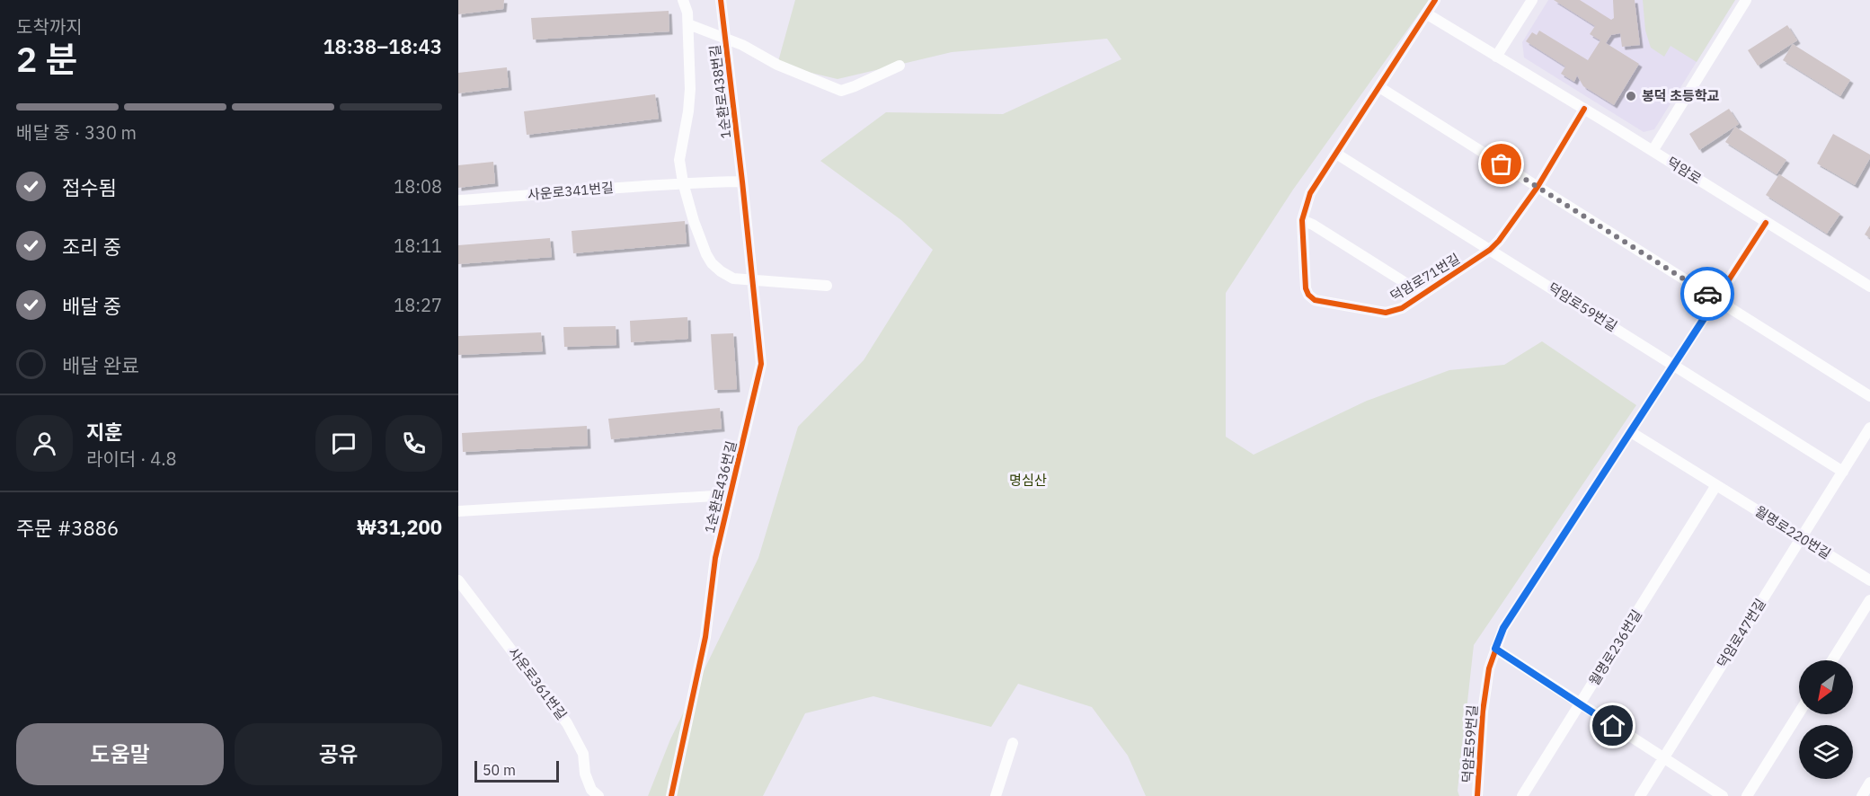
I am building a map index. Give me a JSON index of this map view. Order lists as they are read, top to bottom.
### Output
{
  "streets": {
    "street": [
      "1순환로438번길",
      "덕암로",
      "사운로341번길",
      "덕암로71번길",
      "덕암로59번길",
      "1순환로436번길",
      "월명로220번길",
      "덕암로47번길",
      "월명로236번길",
      "사운로361번길"
    ]
  },
  "crossings": [
    ["1순환로438번길", "1순환로436번길"],
    ["덕암로", "덕암로71번길"],
    ["덕암로", "덕암로59번길"],
    ["덕암로71번길", "덕암로59번길"],
    ["덕암로59번길", "월명로220번길"],
    ["월명로220번길", "덕암로47번길"],
    ["월명로220번길", "월명로236번길"]
  ],
  "parks": ["명심산"],
  "places": ["봉덕 초등학교"],
  "scale_bar": "50 m",
  "north": "bottom left",
  "page": {
    "heading": ["2 분", "도착까지", "18:38–18:43"],
    "panel": [
      "지훈",
      "라이더 · 4.8",
      "주문 #3886",
      "₩31,200"
    ],
    "bar": "배달 중 · 330 m",
    "list": [
      ["접수됨", "18:08"],
      ["조리 중", "18:11"],
      ["배달 중", "18:27"],
      "배달 완료"
    ],
    "buttons": ["도움말", "공유"],
    "scale": "50 m"
  }
}
